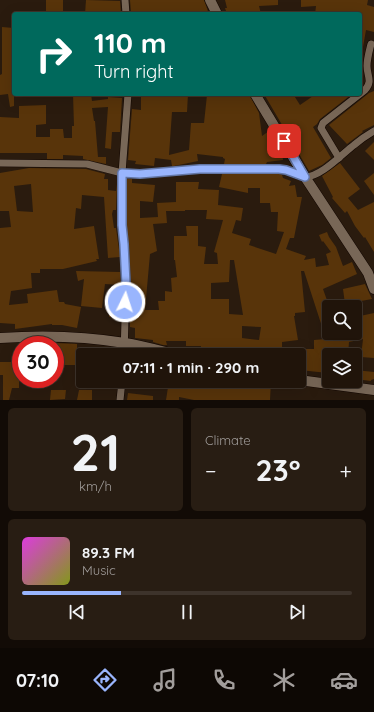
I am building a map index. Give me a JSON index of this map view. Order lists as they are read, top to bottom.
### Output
{
  "page": {
    "turn": ["110 m", "Turn right"],
    "limit": "30",
    "trip": "07:11 · 1 min · 290 m",
    "tile": [
      ["21", "km/h"],
      "Climate"
    ],
    "heat": ["−", "23°", "+"],
    "song": ["89.3 FM", "Music"],
    "tabs": "07:10"
  }
}
